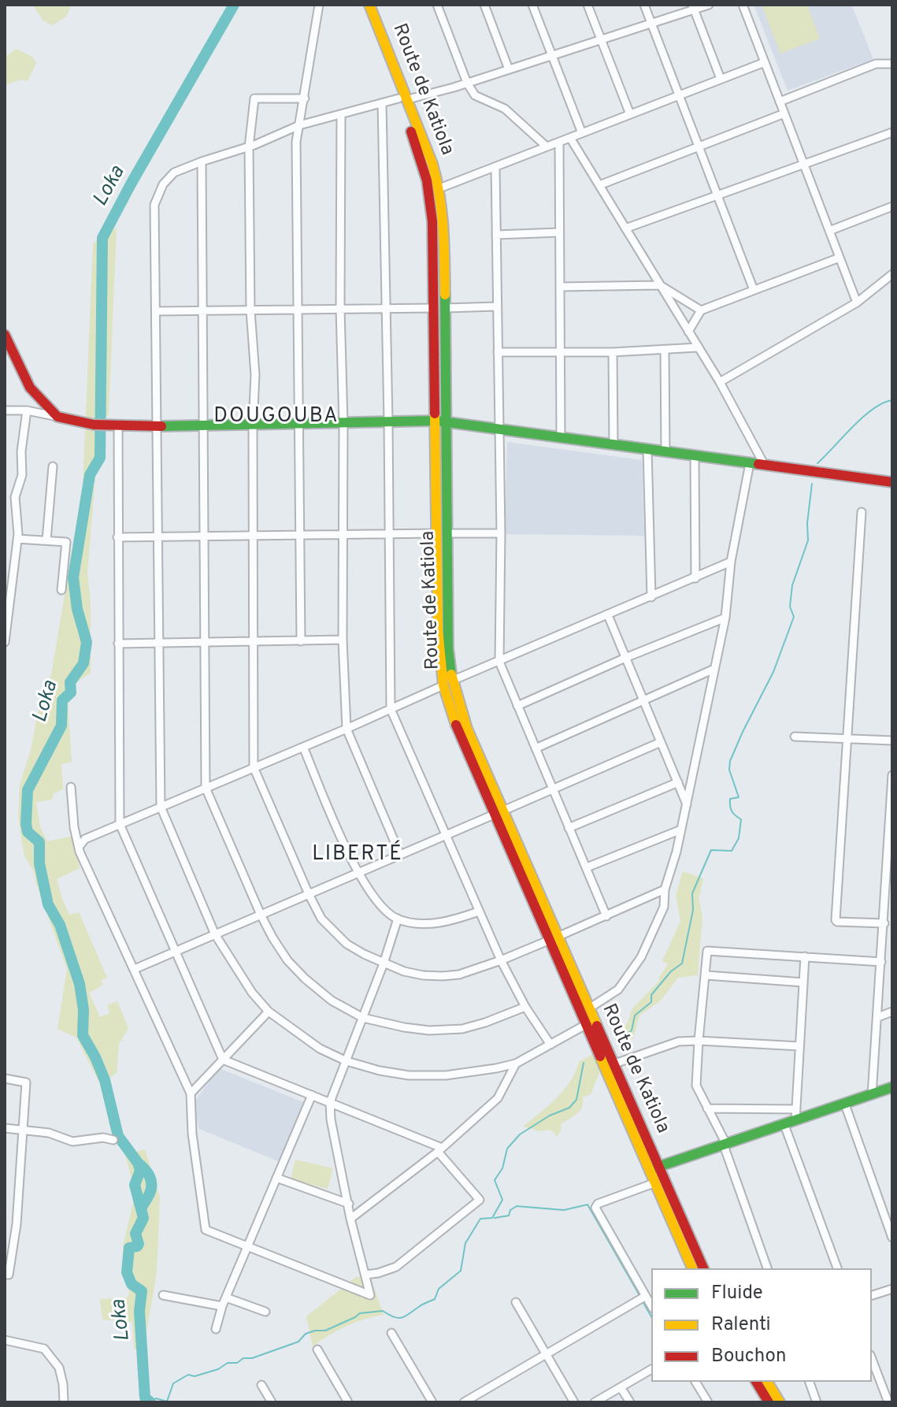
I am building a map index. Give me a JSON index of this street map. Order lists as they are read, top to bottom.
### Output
{
  "streets": {
    "main road": ["Route de Katiola"]
  },
  "districts": ["DOUGOUBA", "LIBERTÉ"],
  "water": ["Loka"],
  "legend": ["Fluide", "Ralenti", "Bouchon"]
}
